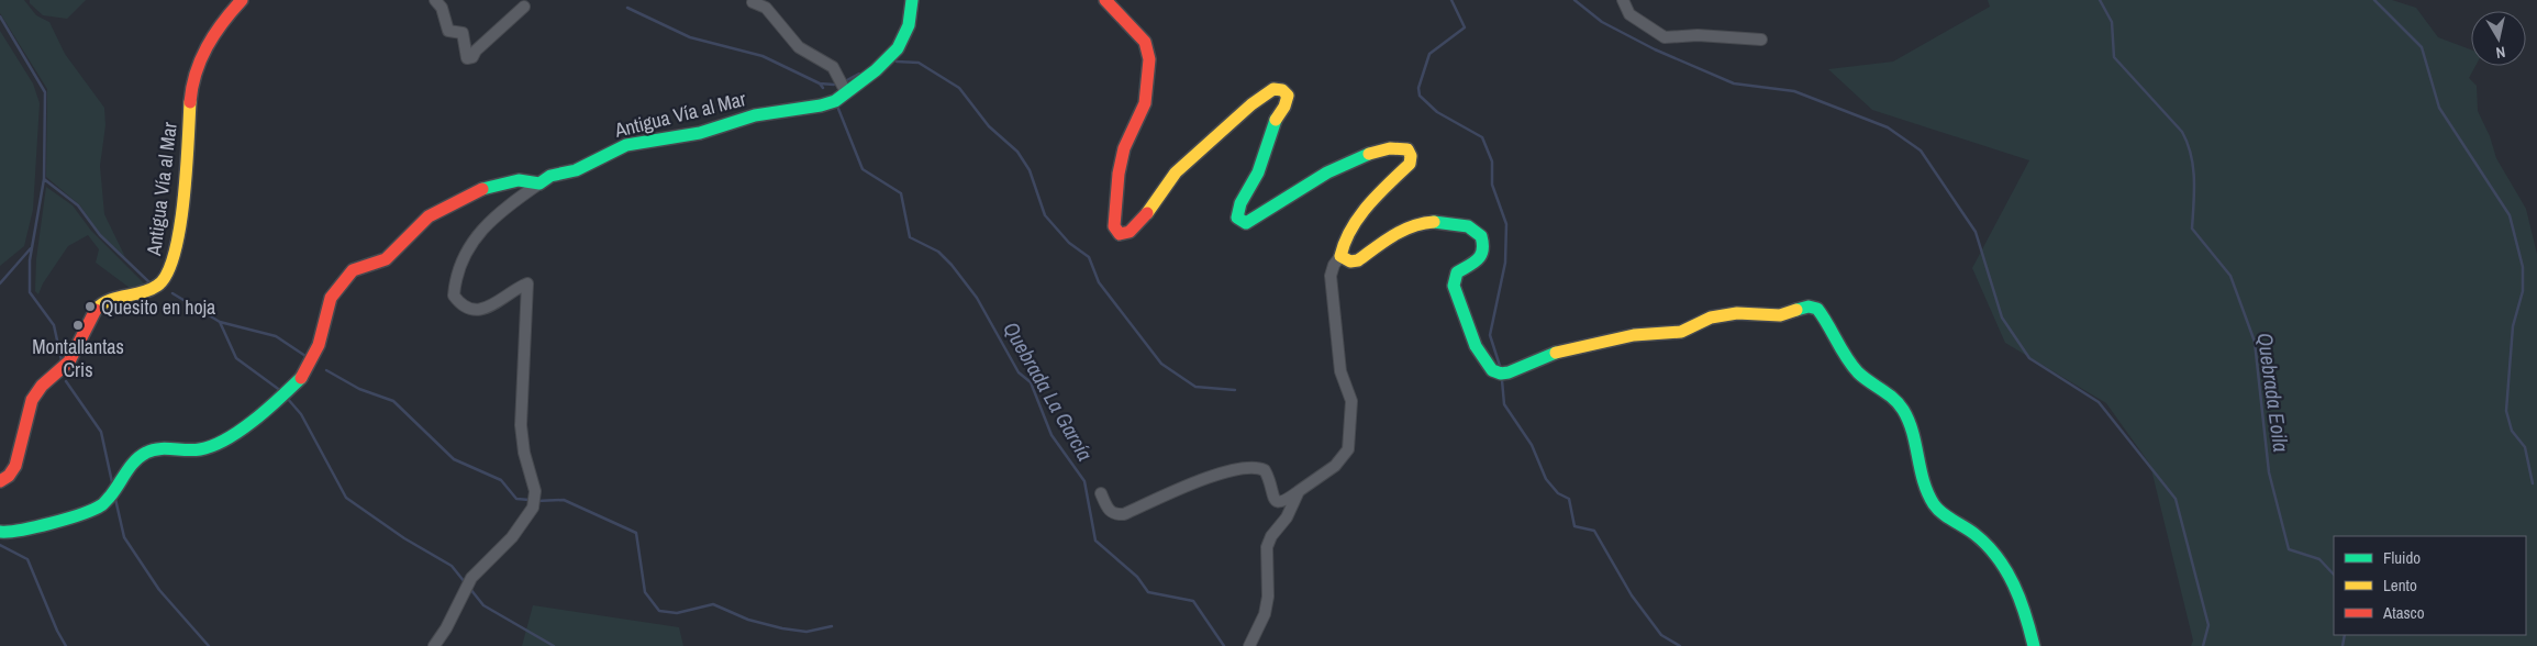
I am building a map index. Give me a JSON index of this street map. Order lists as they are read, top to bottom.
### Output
{
  "streets": {
    "street": ["Antigua Vía al Mar"]
  },
  "water": ["Quebrada La García", "Quebrada Eoila"],
  "places": ["Quesito en hoja", "Montallantas Cris"],
  "legend": ["Fluido", "Lento", "Atasco"],
  "north": "bottom"
}
